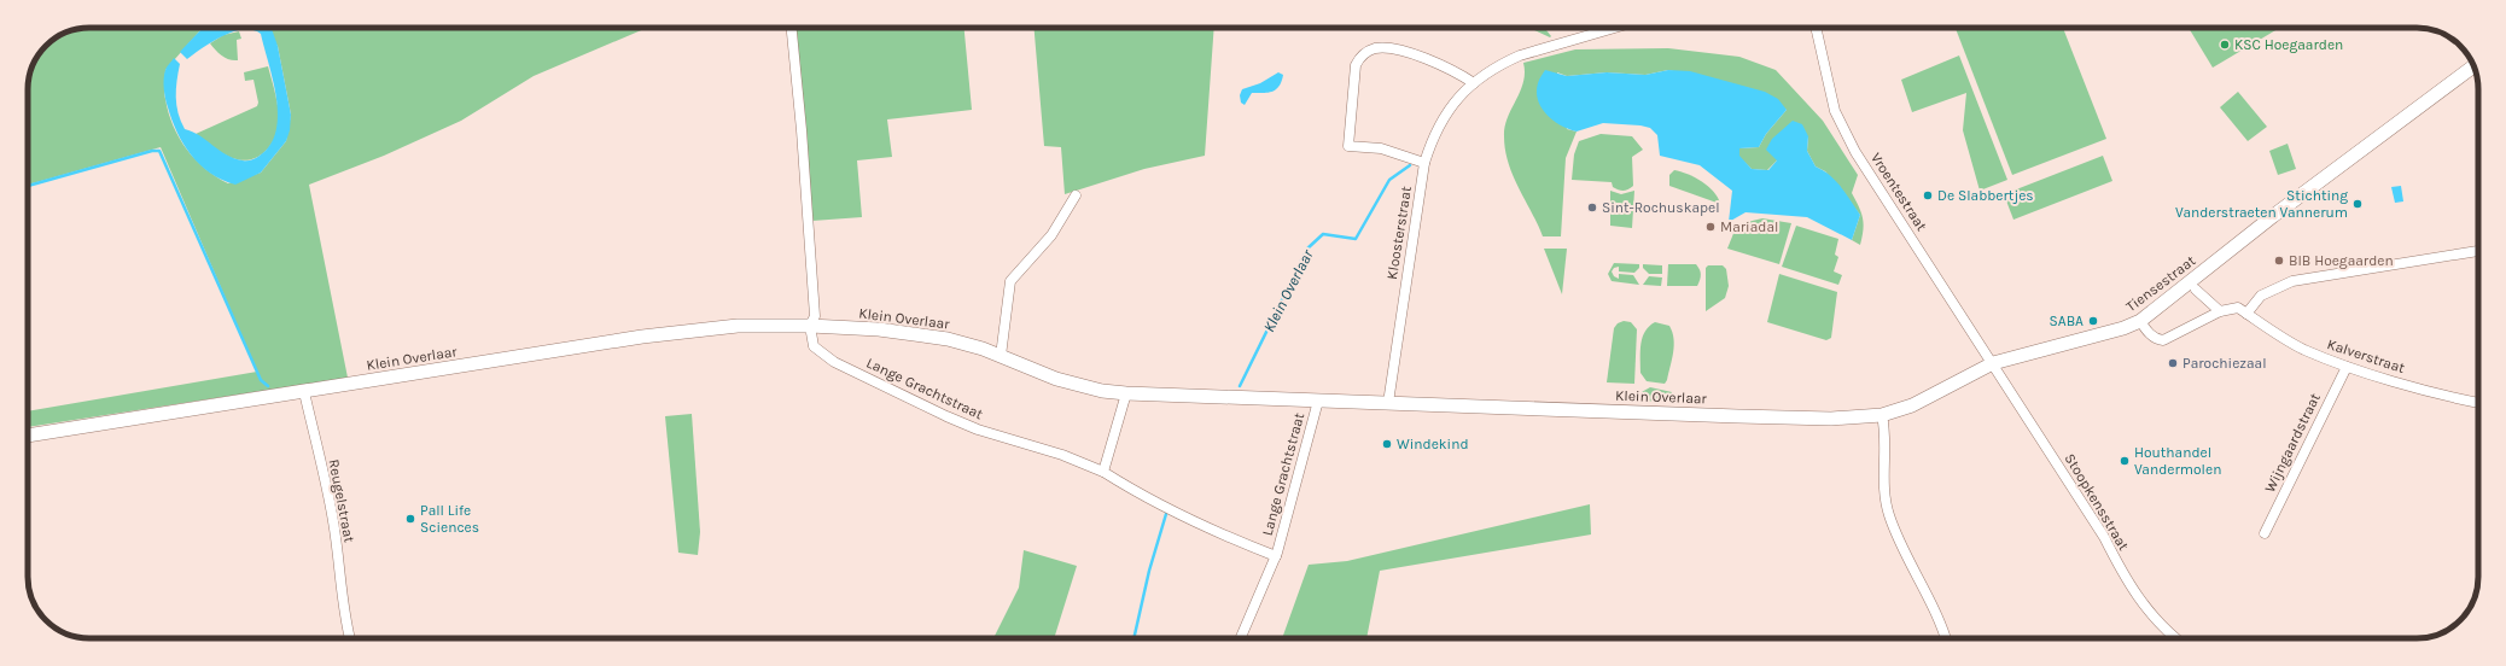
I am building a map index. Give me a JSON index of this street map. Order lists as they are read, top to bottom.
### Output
{
  "streets": {
    "main road": ["Tiensestraat", "Klein Overlaar"],
    "street": [
      "Vroentestraat",
      "Kloosterstraat",
      "Kalverstraat",
      "Lange Grachtstraat",
      "Wijngaardstraat",
      "Reugelstraat",
      "Stoopkensstraat"
    ]
  },
  "crossings": [
    ["Vroentestraat", "Tiensestraat"],
    ["Vroentestraat", "Stoopkensstraat"],
    ["Kloosterstraat", "Klein Overlaar"],
    ["Tiensestraat", "Klein Overlaar"],
    ["Tiensestraat", "Stoopkensstraat"],
    ["Klein Overlaar", "Lange Grachtstraat"],
    ["Klein Overlaar", "Reugelstraat"],
    ["Kalverstraat", "Wijngaardstraat"]
  ],
  "water": ["Klein Overlaar"],
  "places": [
    "KSC Hoegaarden",
    "De Slabbertjes",
    "Stichting Vanderstraeten Vannerum",
    "Sint-Rochuskapel",
    "Mariadal",
    "BIB Hoegaarden",
    "SABA",
    "Parochiezaal",
    "Windekind",
    "Houthandel Vandermolen",
    "Pall Life Sciences"
  ]
}
